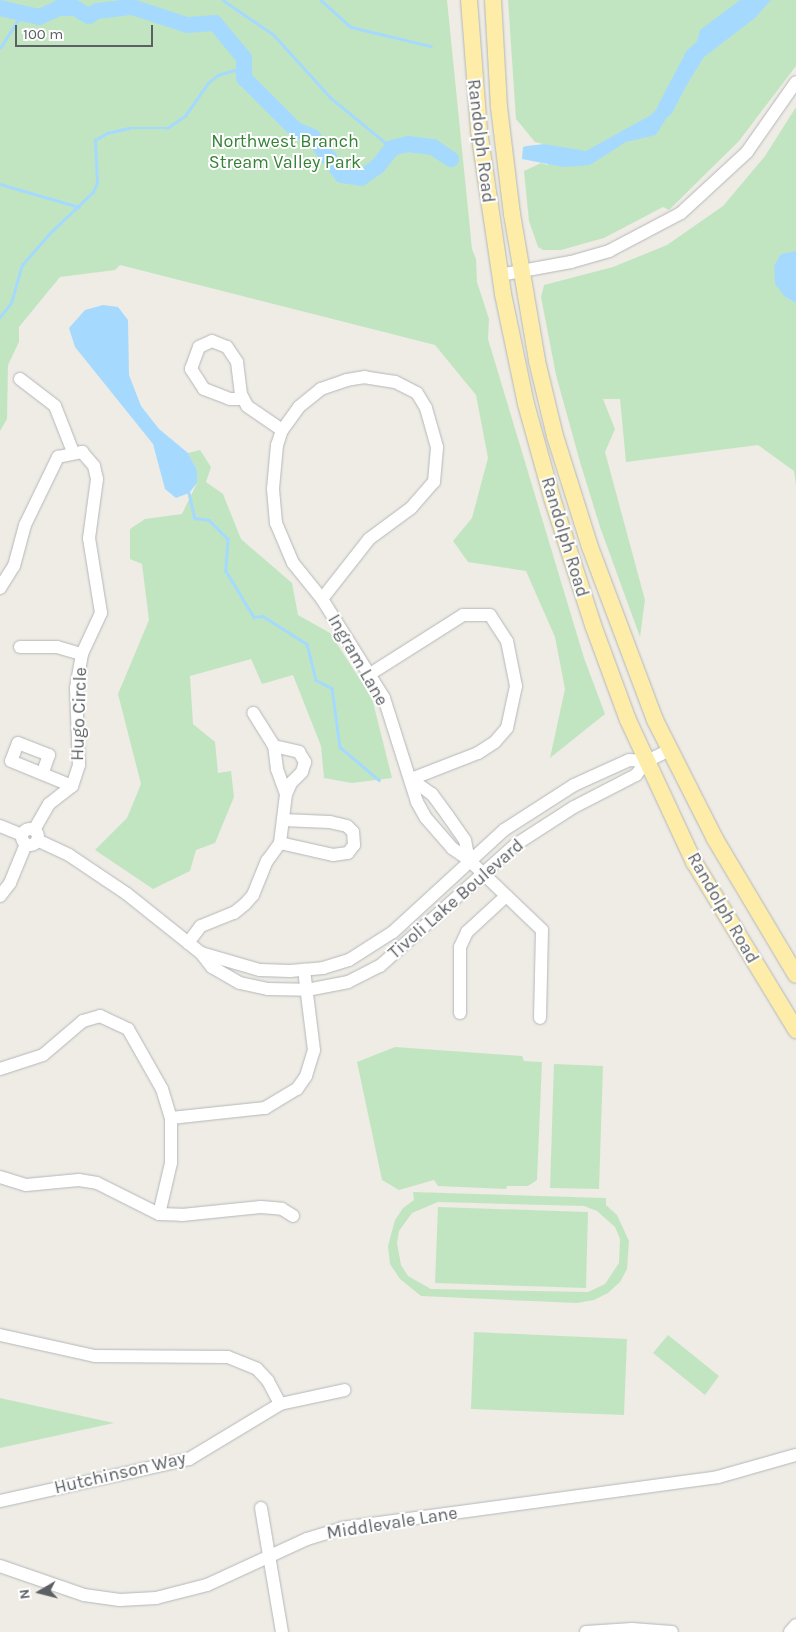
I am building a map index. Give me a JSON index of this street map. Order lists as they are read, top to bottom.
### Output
{
  "streets": {
    "main road": ["Randolph Road"],
    "street": [
      "Ingram Lane",
      "Hugo Circle",
      "Tivoli Lake Boulevard",
      "Hutchinson Way",
      "Middlevale Lane"
    ]
  },
  "crossings": [
    ["Randolph Road", "Tivoli Lake Boulevard"],
    ["Ingram Lane", "Tivoli Lake Boulevard"],
    ["Hugo Circle", "Tivoli Lake Boulevard"]
  ],
  "parks": ["Northwest Branch Stream Valley Park"],
  "scale_bar": "100 m",
  "north": "left"
}
